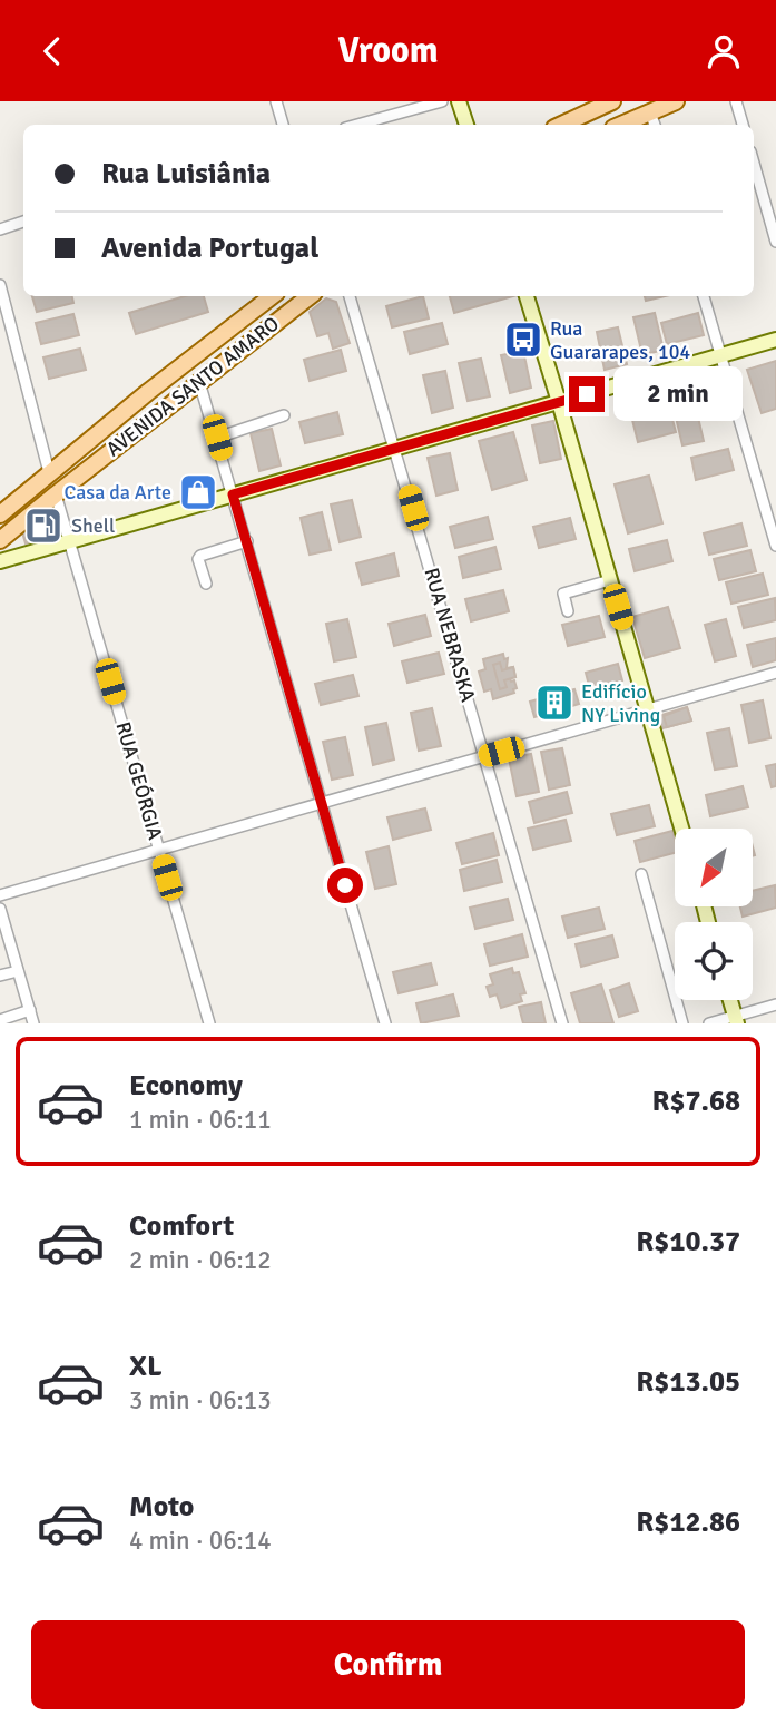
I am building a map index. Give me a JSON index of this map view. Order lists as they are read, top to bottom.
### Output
{
  "streets": {
    "main road": ["AVENIDA SANTO AMARO"],
    "street": ["RUA NEBRASKA", "RUA GEÓRGIA"]
  },
  "crossings": [
    ["AVENIDA SANTO AMARO", "RUA GEÓRGIA"]
  ],
  "places": {
    "bus stop": ["Rua Guararapes, 104"],
    "shop": ["Casa da Arte"],
    "fuel station": ["Shell"],
    "building": ["Edifício NY Living"]
  },
  "north": "bottom left",
  "page": {
    "header": "Vroom",
    "banner": ["Rua Luisiânia", "Avenida Portugal"],
    "bubble": "2 min",
    "list": [
      {
        "name": "Economy",
        "note": "1 min · 06:11",
        "value": "R$7.68"
      },
      {
        "name": "Comfort",
        "note": "2 min · 06:12",
        "value": "R$10.37"
      },
      {
        "name": "XL",
        "note": "3 min · 06:13",
        "value": "R$13.05"
      },
      {
        "name": "Moto",
        "note": "4 min · 06:14",
        "value": "R$12.86"
      }
    ],
    "buttons": "Confirm"
  }
}
